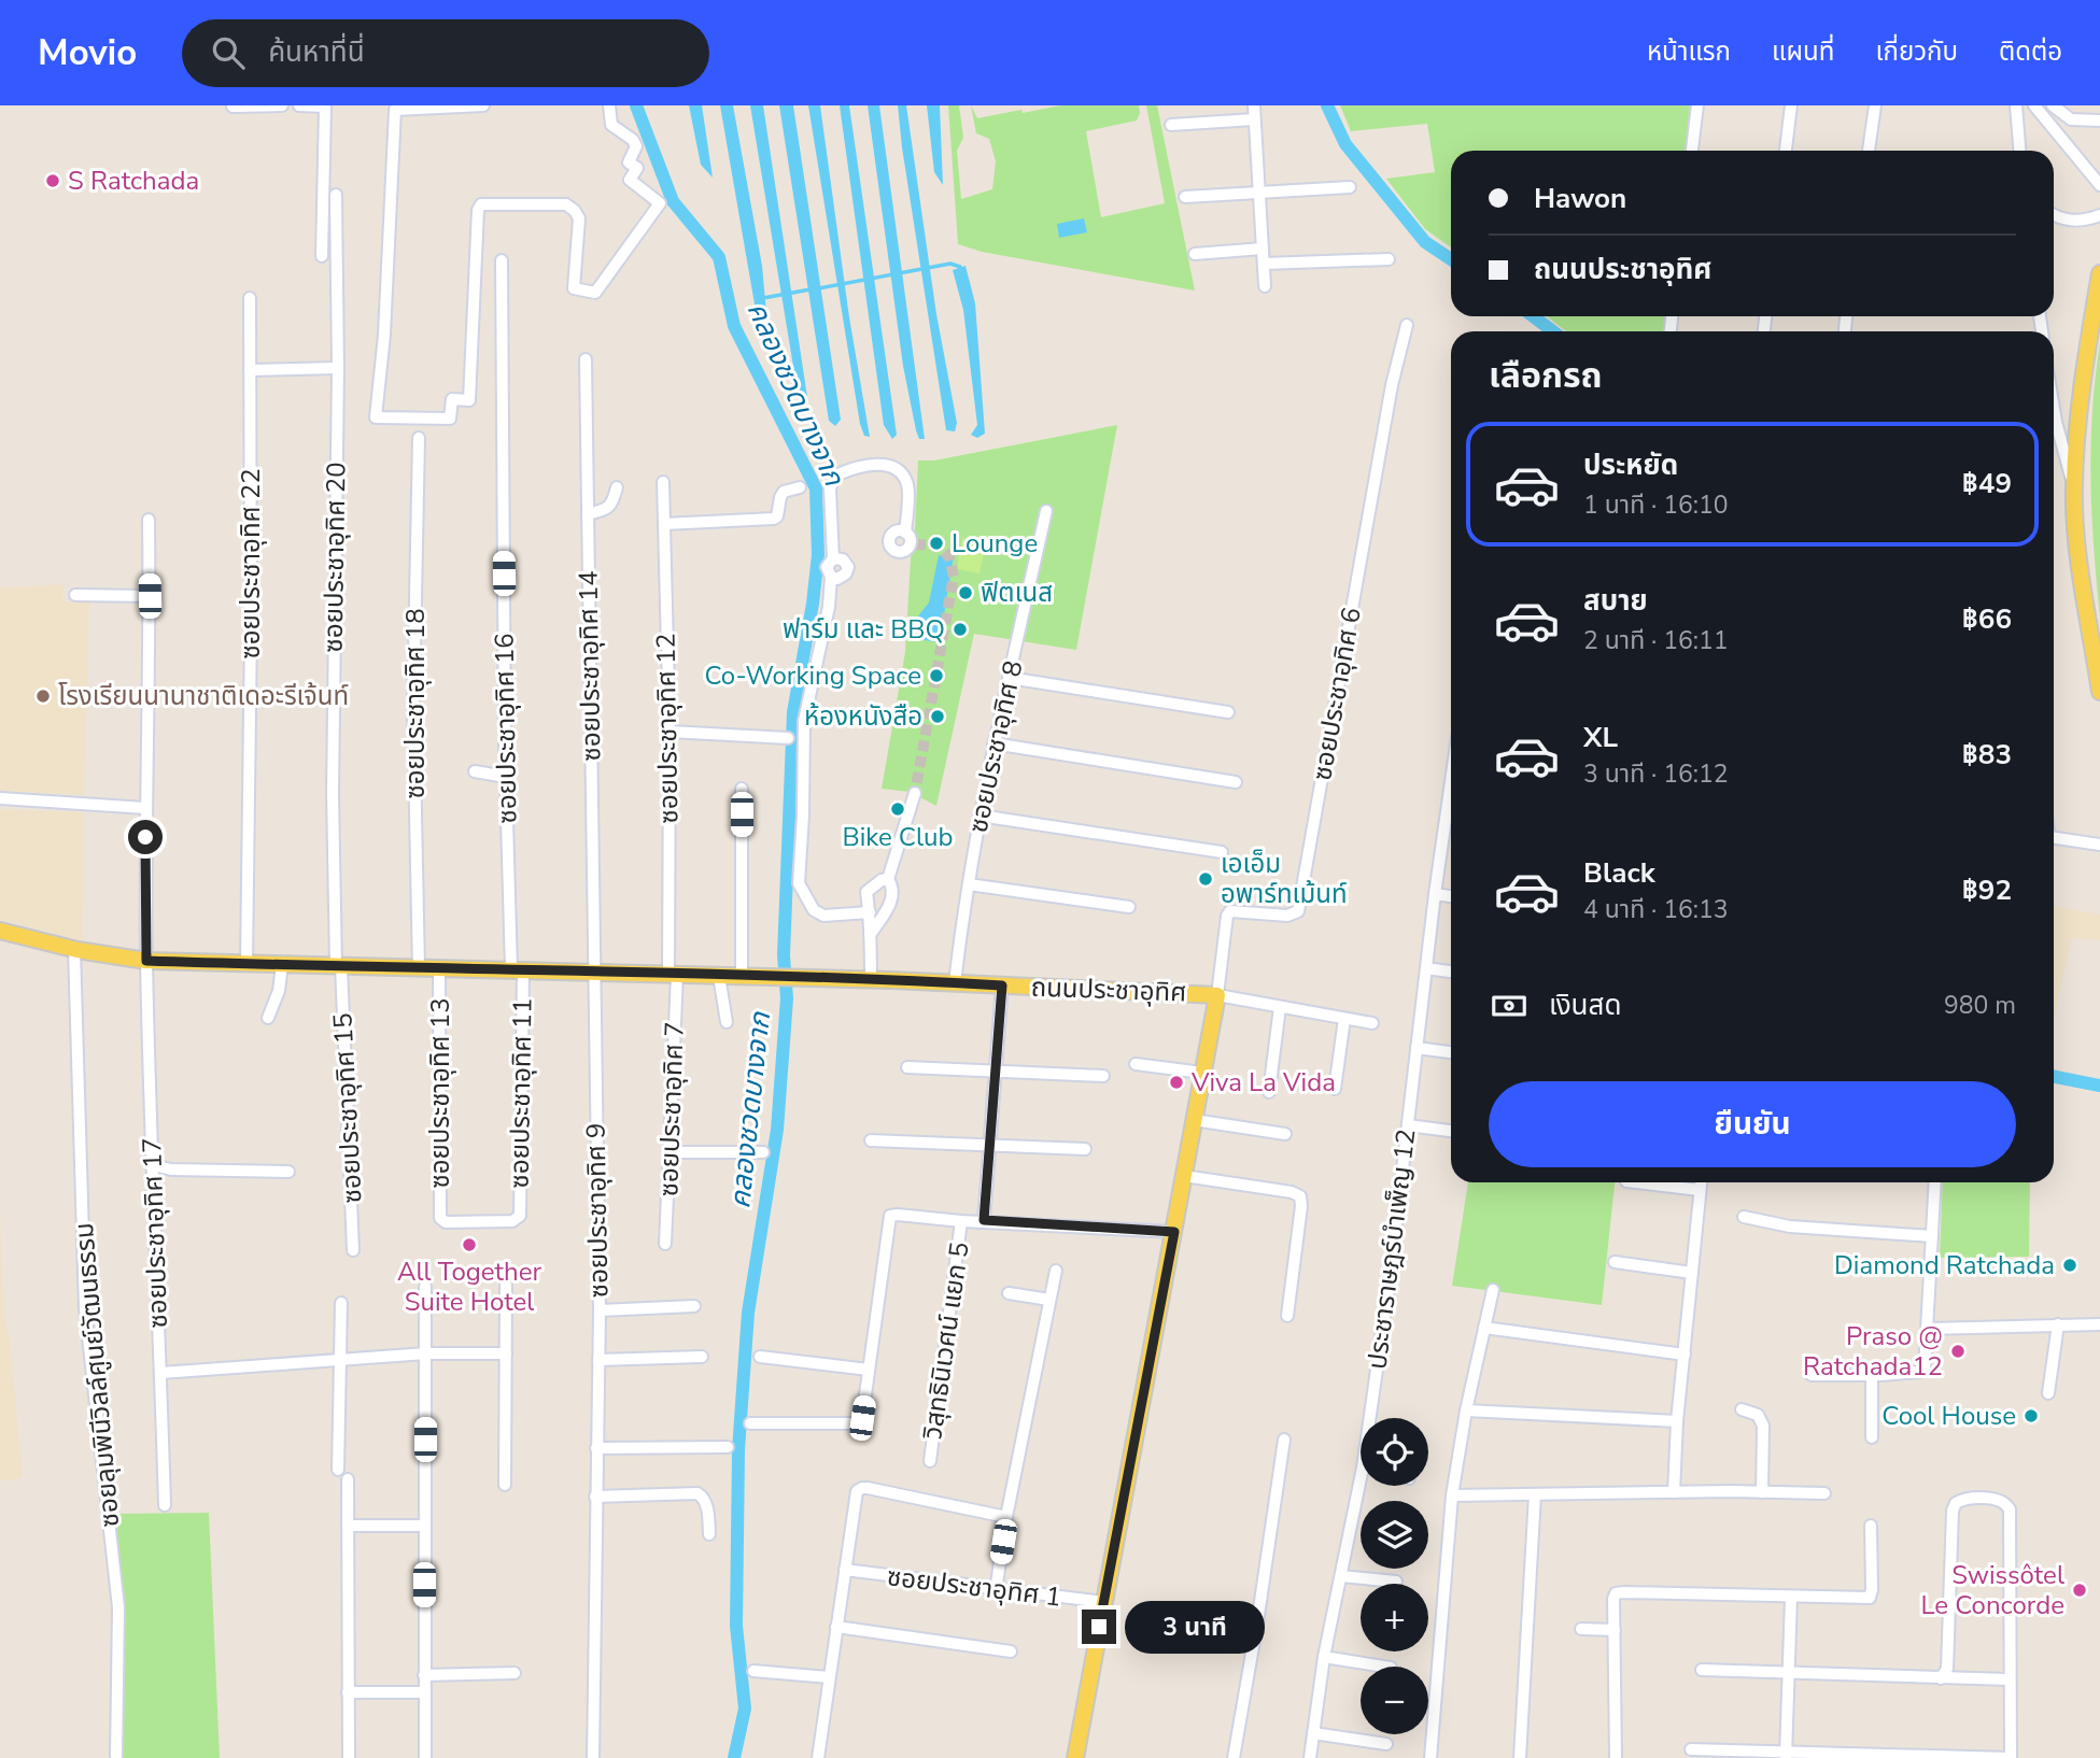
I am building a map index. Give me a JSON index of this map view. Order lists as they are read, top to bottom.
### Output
{
  "streets": {
    "main road": ["ถนนประชาอุทิศ"],
    "street": [
      "ซอยประชาอุทิศ 20",
      "ซอยประชาอุทิศ 22",
      "ซอยประชาอุทิศ 14",
      "ซอยประชาอุทิศ 6",
      "ซอยประชาอุทิศ 18",
      "ซอยประชาอุทิศ 16",
      "ซอยประชาอุทิศ 12",
      "ซอยประชาอุทิศ 8",
      "ซอยประชาอุทิศ 13",
      "ซอยประชาอุทิศ 11",
      "ซอยประชาอุทิศ 15",
      "ซอยประชาอุทิศ 7",
      "ซอยประชาอุทิศ 9",
      "ซอยประชาอุทิศ 17",
      "ประชาราษฎร์บำเพ็ญ 12",
      "วิสุทธินิเวศน์ แยก 5",
      "ซอยลุมพินีวิลล์ศูนย์วัฒนธรรม",
      "ซอยประชาอุทิศ 1"
    ]
  },
  "crossings": [
    ["ซอยประชาอุทิศ 20", "ถนนประชาอุทิศ"],
    ["ซอยประชาอุทิศ 20", "ซอยประชาอุทิศ 15"],
    ["ซอยประชาอุทิศ 22", "ถนนประชาอุทิศ"],
    ["ซอยประชาอุทิศ 14", "ถนนประชาอุทิศ"],
    ["ซอยประชาอุทิศ 14", "ซอยประชาอุทิศ 9"],
    ["ซอยประชาอุทิศ 6", "ถนนประชาอุทิศ"],
    ["ซอยประชาอุทิศ 18", "ถนนประชาอุทิศ"],
    ["ซอยประชาอุทิศ 16", "ถนนประชาอุทิศ"],
    ["ซอยประชาอุทิศ 16", "ซอยประชาอุทิศ 11"],
    ["ซอยประชาอุทิศ 12", "ถนนประชาอุทิศ"],
    ["ซอยประชาอุทิศ 12", "ซอยประชาอุทิศ 7"],
    ["ซอยประชาอุทิศ 8", "ถนนประชาอุทิศ"],
    ["ถนนประชาอุทิศ", "ซอยประชาอุทิศ 13"],
    ["ถนนประชาอุทิศ", "ซอยประชาอุทิศ 11"],
    ["ถนนประชาอุทิศ", "ซอยประชาอุทิศ 15"],
    ["ถนนประชาอุทิศ", "ซอยประชาอุทิศ 7"],
    ["ถนนประชาอุทิศ", "ซอยประชาอุทิศ 9"],
    ["ถนนประชาอุทิศ", "ซอยประชาอุทิศ 17"],
    ["ถนนประชาอุทิศ", "ซอยลุมพินีวิลล์ศูนย์วัฒนธรรม"],
    ["ถนนประชาอุทิศ", "ซอยประชาอุทิศ 1"],
    ["ซอยประชาอุทิศ 13", "ซอยประชาอุทิศ 11"]
  ],
  "water": ["คลองชวดบางจาก"],
  "places": [
    "S Ratchada",
    "Lounge",
    "ฟิตเนส",
    "ฟาร์ม และ BBQ",
    "Co-Working Space",
    "โรงเรียนนานาชาติเดอะรีเจ้นท์",
    "ห้องหนังสือ",
    "Bike Club",
    "เอเอ็ม อพาร์ทเม้นท์",
    "Viva La Vida",
    "All Together Suite Hotel",
    "Diamond Ratchada",
    "Praso @ Ratchada12",
    "Cool House",
    "Swissôtel Le Concorde"
  ],
  "page": {
    "header": "Movio",
    "search": "ค้นหาที่นี่",
    "nav": [
      "หน้าแรก",
      "แผนที่",
      "เกี่ยวกับ",
      "ติดต่อ"
    ],
    "banner": ["Hawon", "ถนนประชาอุทิศ"],
    "heading": "เลือกรถ",
    "list": [
      {
        "name": "ประหยัด",
        "note": "1 นาที · 16:10",
        "value": "฿49"
      },
      {
        "name": "สบาย",
        "note": "2 นาที · 16:11",
        "value": "฿66"
      },
      {
        "name": "XL",
        "note": "3 นาที · 16:12",
        "value": "฿83"
      },
      {
        "name": "Black",
        "note": "4 นาที · 16:13",
        "value": "฿92"
      }
    ],
    "pay": ["เงินสด", "980 m"],
    "buttons": "ยืนยัน",
    "map_buttons": ["+", "−"],
    "bubble": "3 นาที"
  }
}
